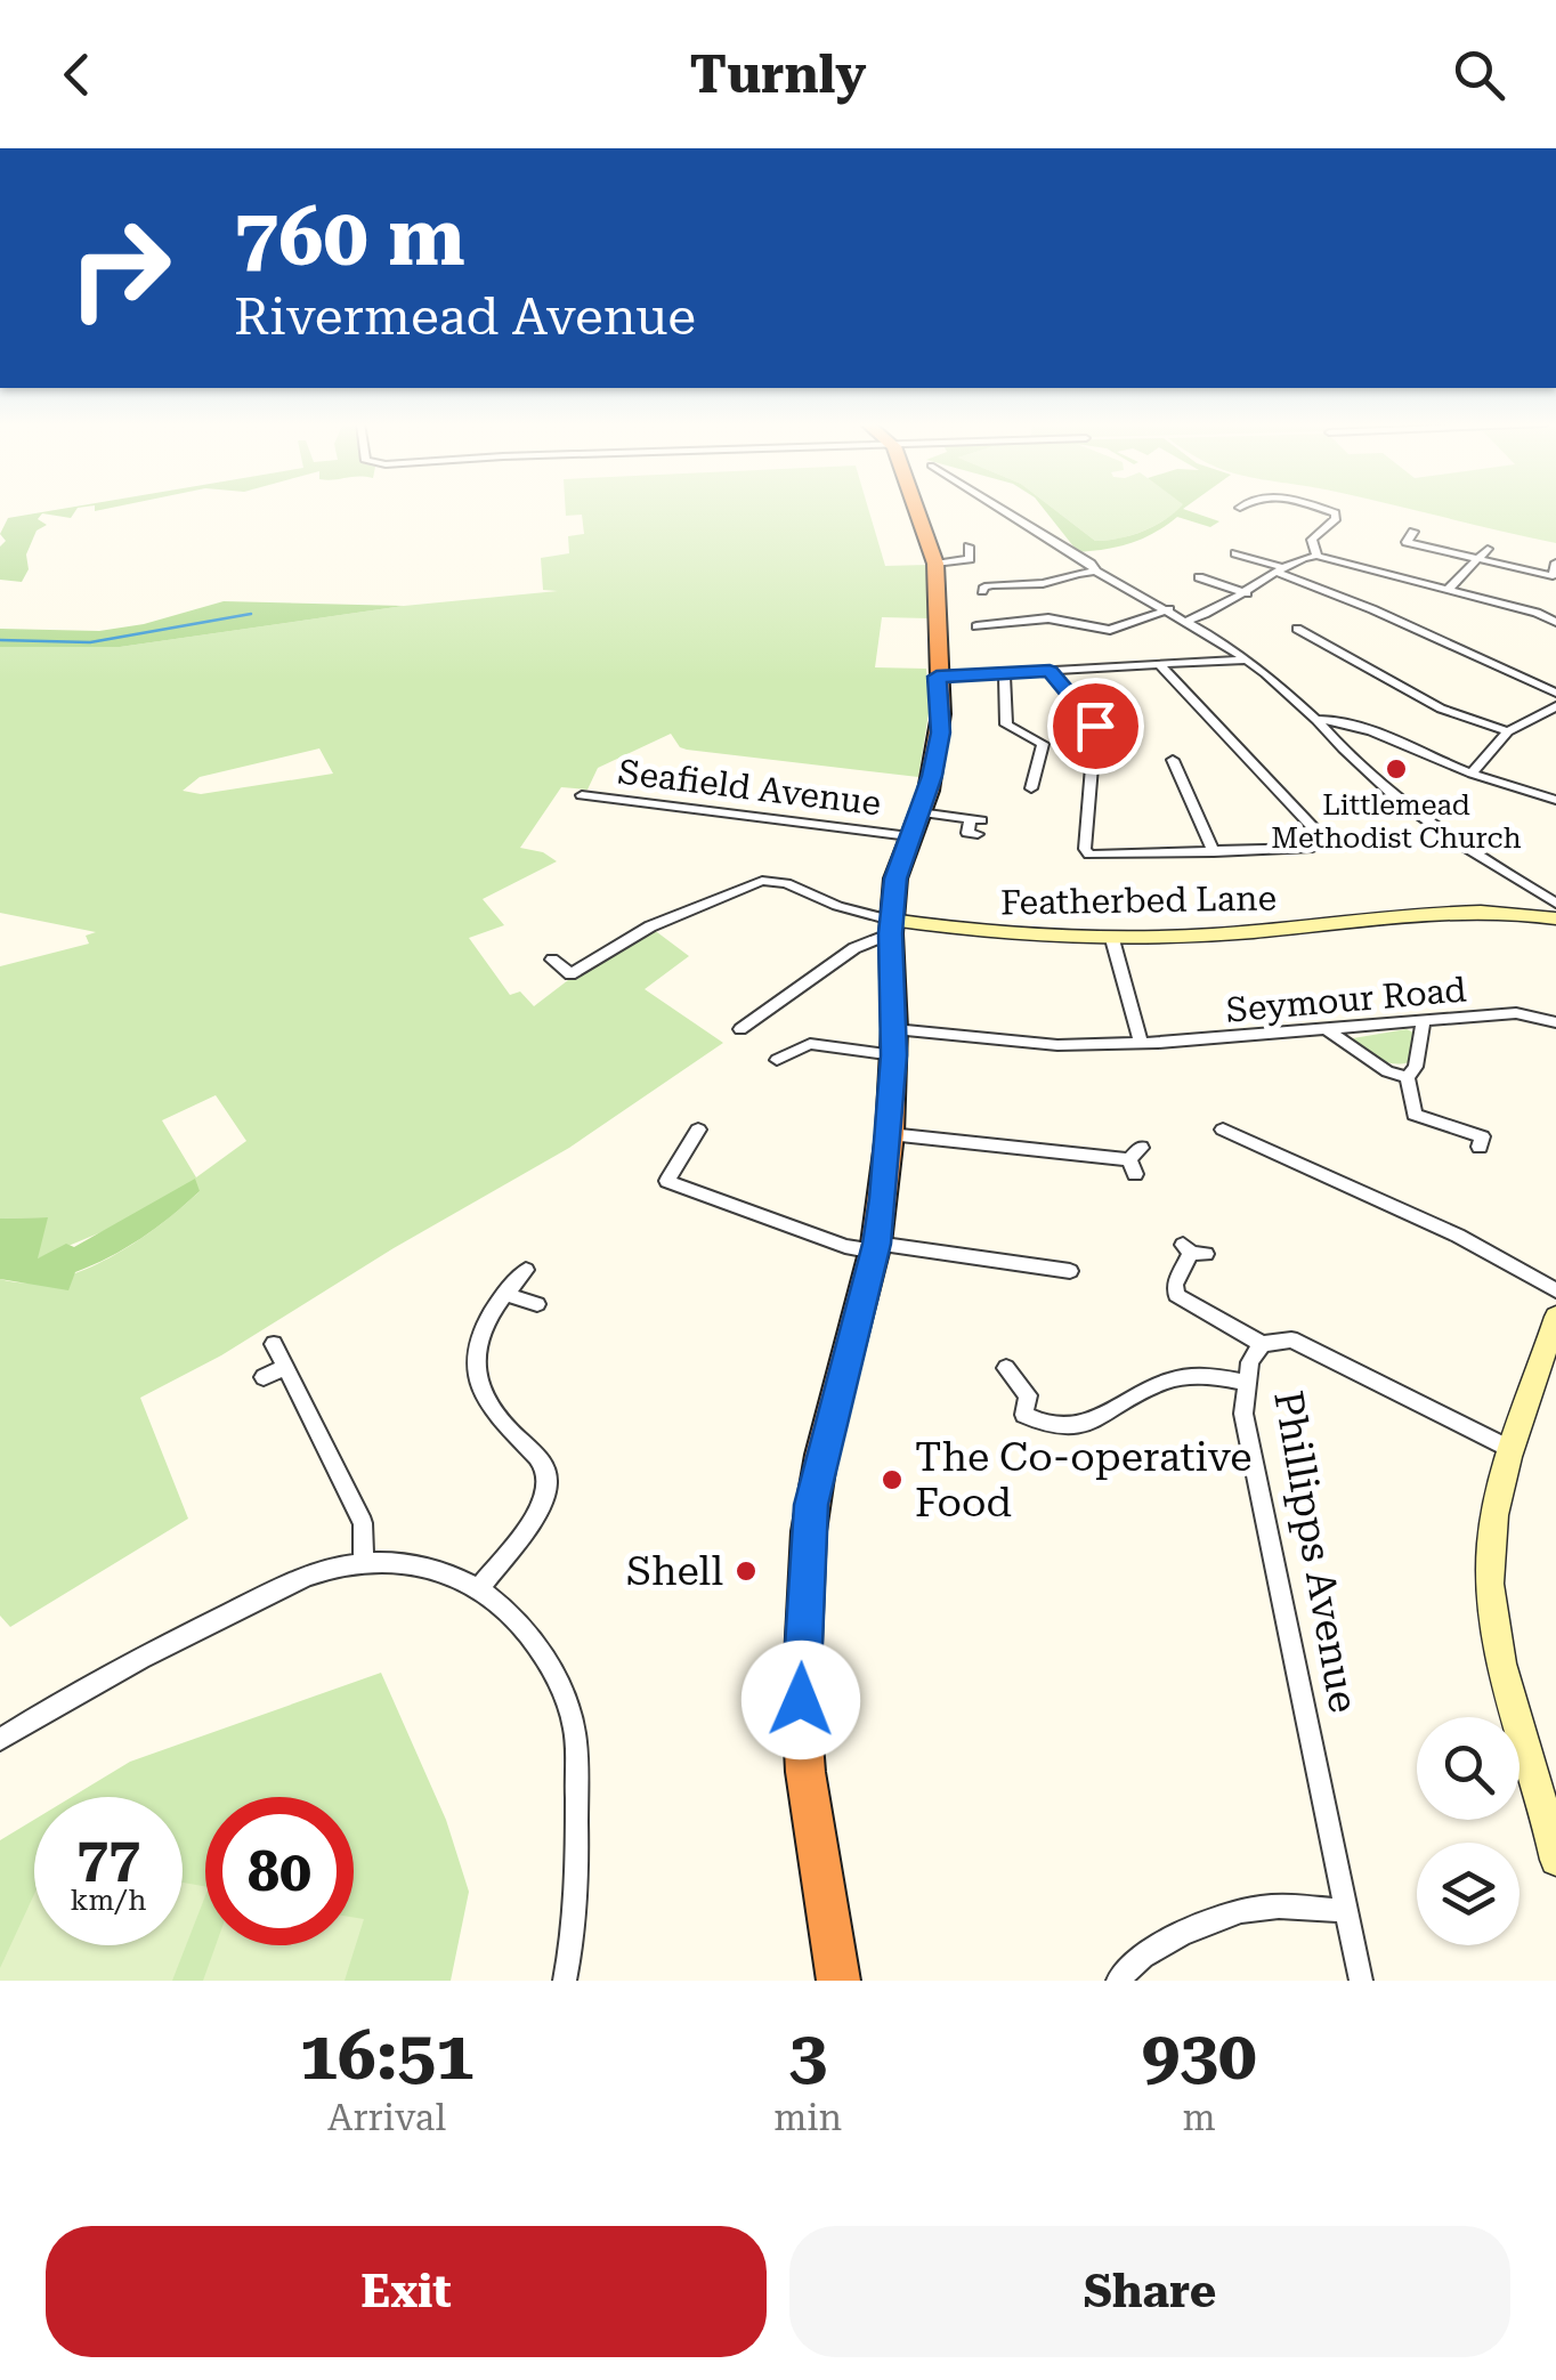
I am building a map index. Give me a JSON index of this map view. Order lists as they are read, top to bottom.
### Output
{
  "streets": {
    "street": [
      "Seafield Avenue",
      "Featherbed Lane",
      "Seymour Road",
      "Phillipps Avenue"
    ]
  },
  "places": ["Littlemead Methodist Church", "The Co-operative Food", "Shell"],
  "page": {
    "header": "Turnly",
    "turn": ["760 m", "Rivermead Avenue"],
    "speed": "77 km/h",
    "limit": "80",
    "eta": [
      "16:51",
      "Arrival",
      "3",
      "min",
      "930",
      "m"
    ],
    "buttons": ["Exit", "Share"]
  }
}
